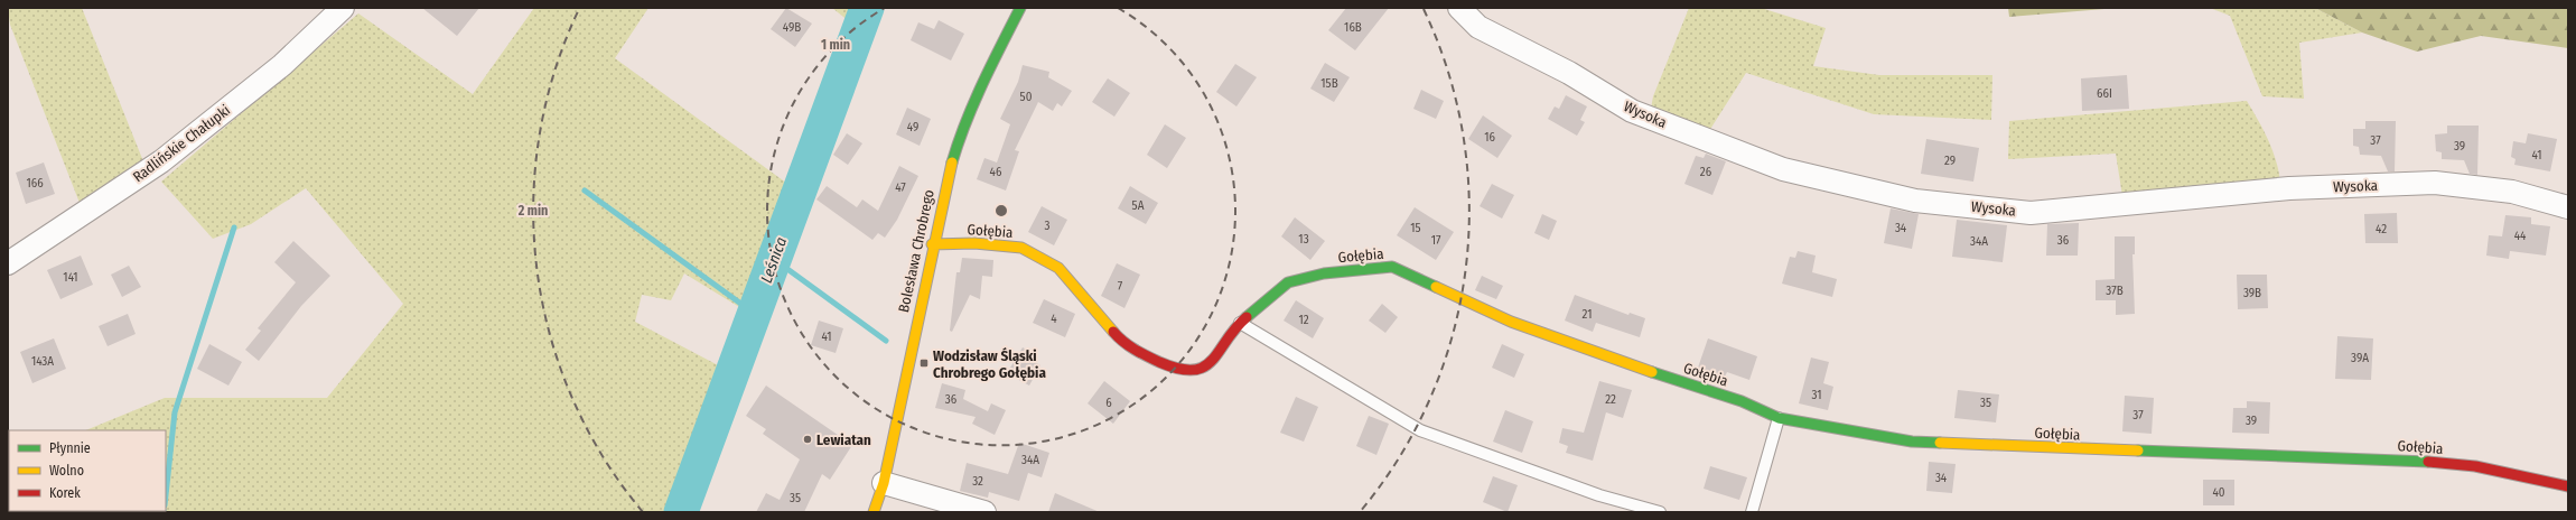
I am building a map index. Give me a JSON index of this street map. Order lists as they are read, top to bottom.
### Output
{
  "streets": {
    "street": [
      "Wysoka",
      "Radlińskie Chałupki",
      "Gołębia",
      "Bolesława Chrobrego"
    ]
  },
  "crossings": [
    ["Gołębia", "Bolesława Chrobrego"]
  ],
  "water": ["Leśnica"],
  "places": {
    "transit": ["Wodzisław Śląski Chrobrego Gołębia"],
    "other": ["Lewiatan"]
  },
  "house_numbers": [
    "49B",
    "16B",
    "15B",
    "66I",
    "50",
    "49",
    "16",
    "37",
    "39",
    "41",
    "29",
    "46",
    "26",
    "166",
    "47",
    "5A",
    "3",
    "15",
    "34",
    "42",
    "44",
    "13",
    "17",
    "36",
    "34A",
    "141",
    "7",
    "37B",
    "39B",
    "21",
    "4",
    "12",
    "41",
    "39A",
    "143A",
    "31",
    "36",
    "22",
    "6",
    "35",
    "37",
    "39",
    "34A",
    "34",
    "32",
    "40",
    "35"
  ],
  "legend": ["Płynnie", "Wolno", "Korek"],
  "rings": ["1 min", "2 min"]
}
